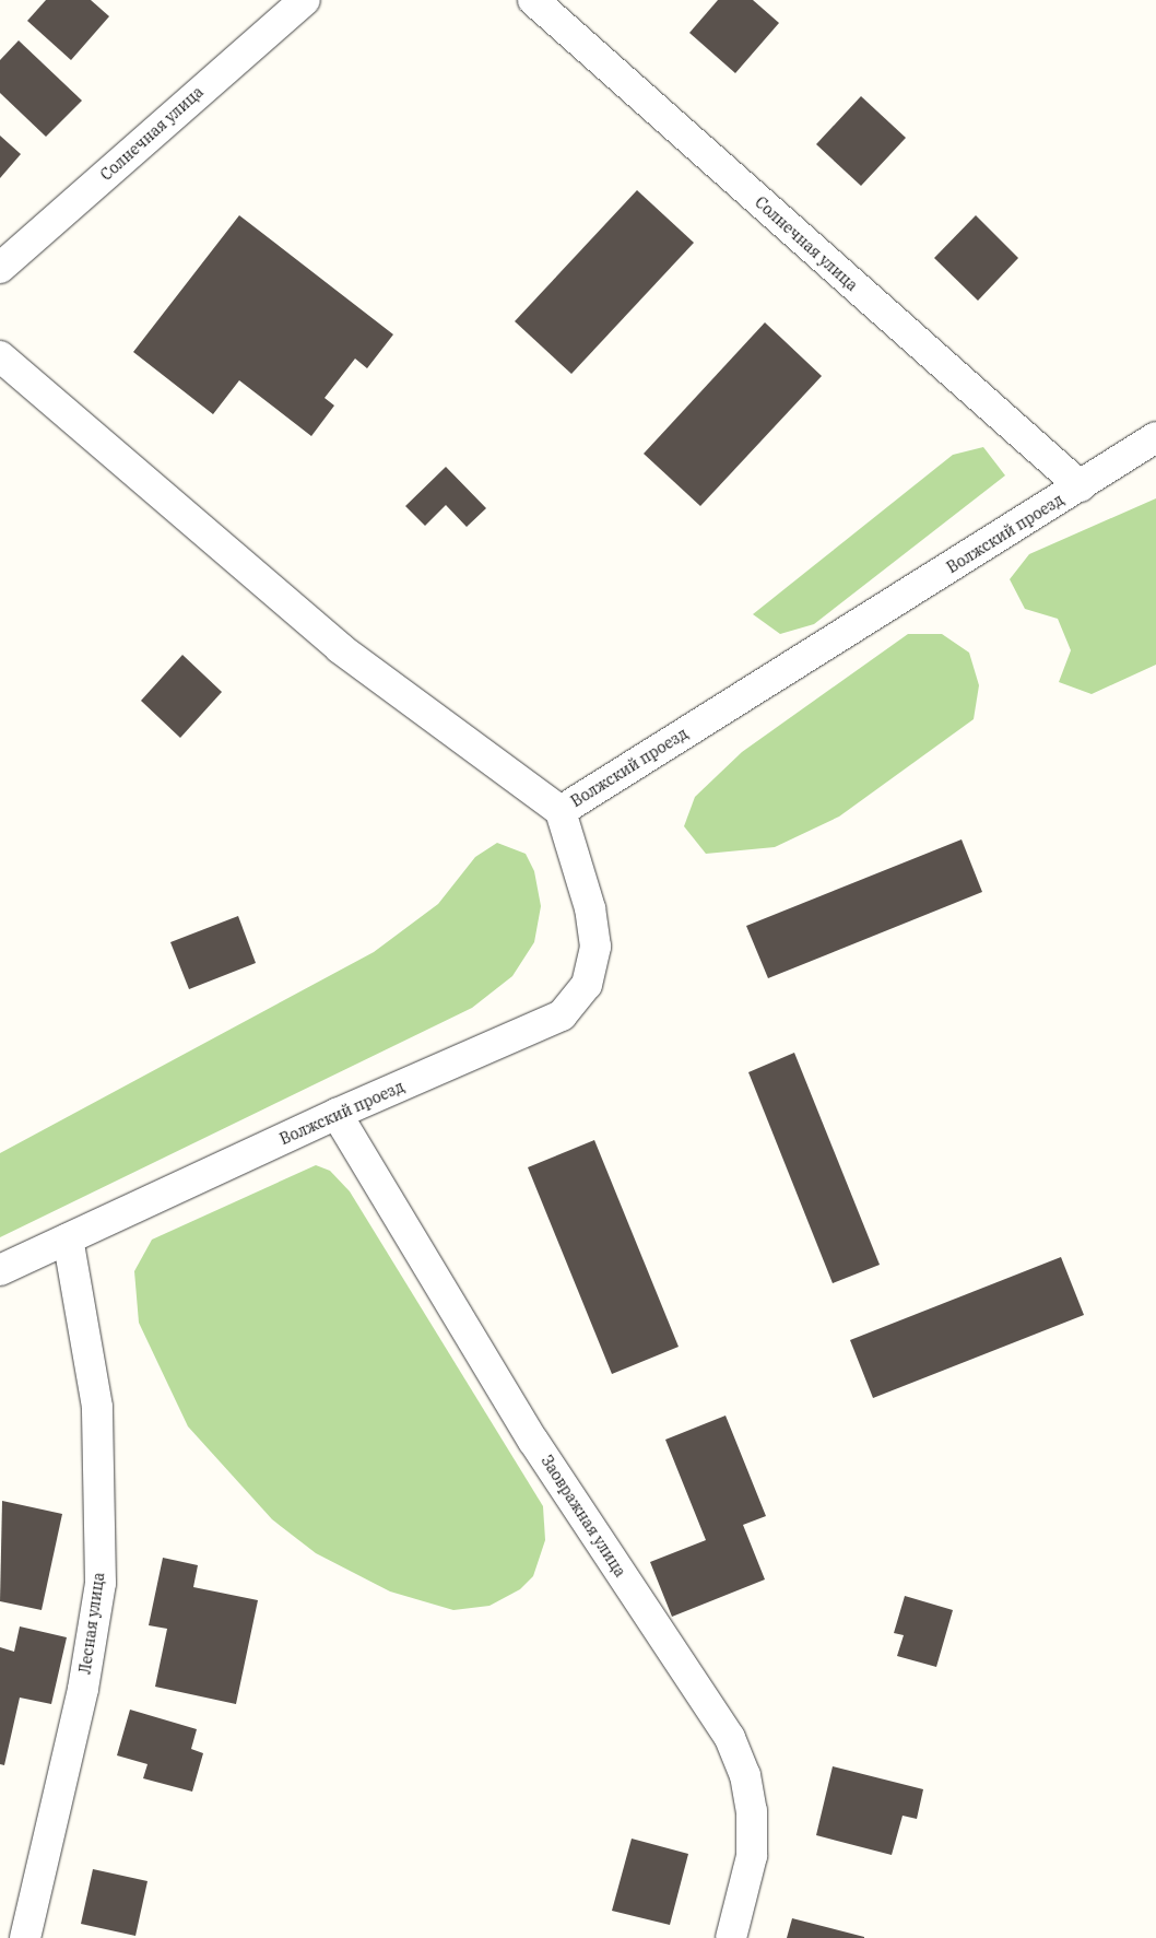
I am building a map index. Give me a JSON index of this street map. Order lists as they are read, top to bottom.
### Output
{
  "streets": {
    "street": [
      "Солнечная улица",
      "Волжский проезд",
      "Заовражная улица",
      "Лесная улица"
    ]
  },
  "crossings": [
    ["Солнечная улица", "Волжский проезд"],
    ["Волжский проезд", "Заовражная улица"],
    ["Волжский проезд", "Лесная улица"]
  ]
}
